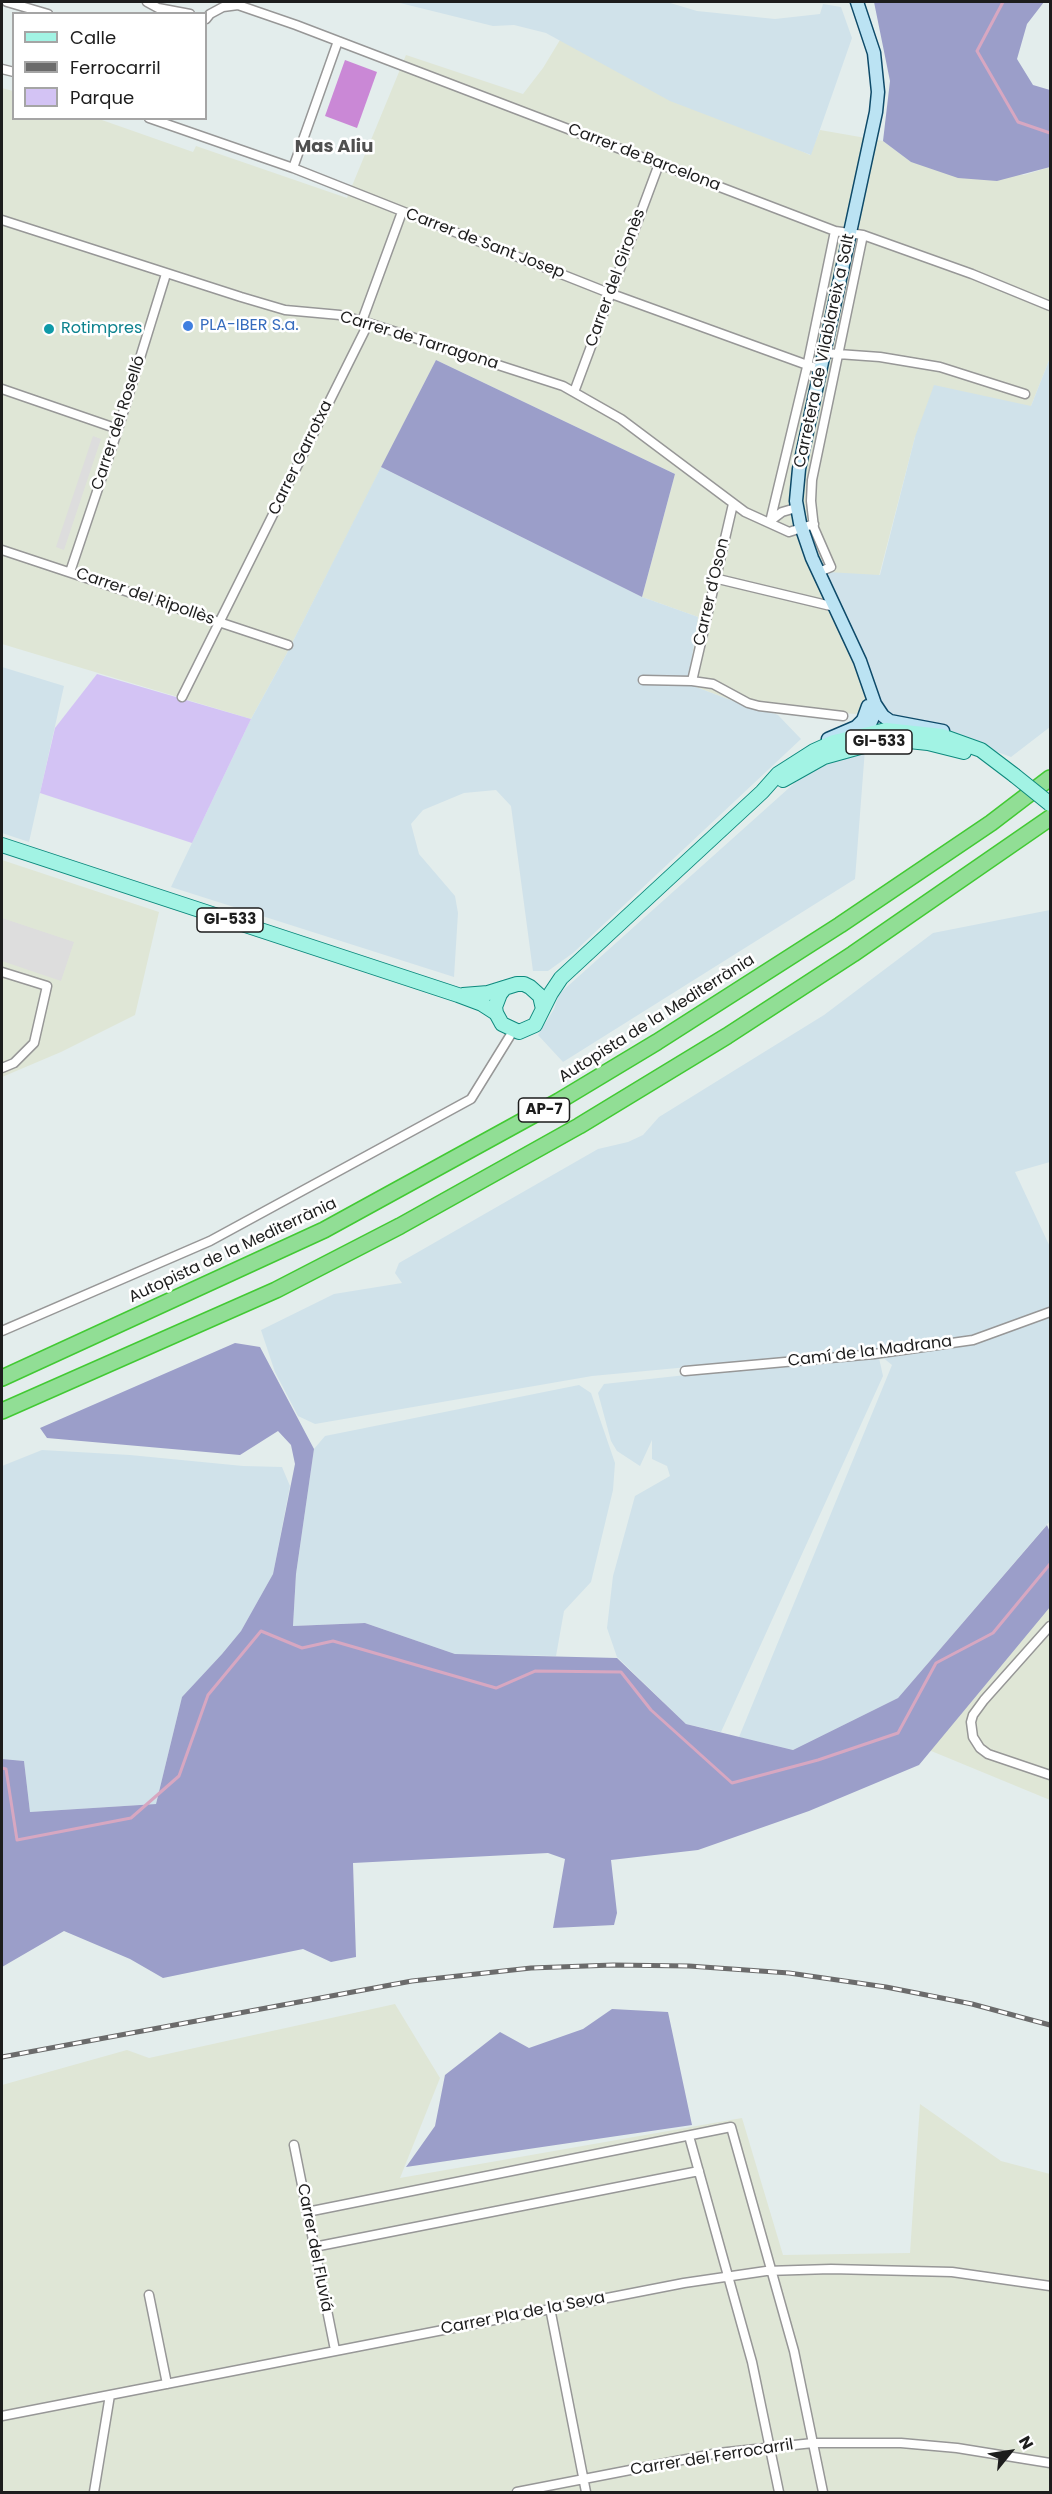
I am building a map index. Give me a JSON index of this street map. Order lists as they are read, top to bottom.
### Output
{
  "streets": {
    "highway": ["Autopista de la Mediterrània", "AP-7"],
    "main road": ["GI-533"],
    "street": [
      "Carrer de Barcelona",
      "Carrer de Sant Josep",
      "Carrer del Gironès",
      "Carrer de Tarragona",
      "Carretera de Vilablareix a Salt",
      "Carrer del Roselló",
      "Carrer Garrotxa",
      "Carrer d'Oson",
      "Carrer del Ripollès",
      "Camí de la Madrana",
      "Carrer del Fluviá",
      "Carrer Pla de la Seva",
      "Carrer del Ferrocarril"
    ]
  },
  "crossings": [
    ["Carrer de Barcelona", "Carrer del Gironès"],
    ["Carrer de Barcelona", "Carretera de Vilablareix a Salt"],
    ["Carrer de Sant Josep", "Carrer del Gironès"],
    ["Carrer de Sant Josep", "Carretera de Vilablareix a Salt"],
    ["Carrer de Sant Josep", "Carrer Garrotxa"],
    ["Carrer del Gironès", "Carrer de Tarragona"],
    ["Carrer de Tarragona", "Carretera de Vilablareix a Salt"],
    ["Carrer de Tarragona", "Carrer del Roselló"],
    ["Carrer de Tarragona", "Carrer Garrotxa"],
    ["Carrer de Tarragona", "Carrer d'Oson"],
    ["Carrer del Roselló", "Carrer del Ripollès"],
    ["Carrer Garrotxa", "Carrer del Ripollès"],
    ["Carrer del Fluviá", "Carrer Pla de la Seva"]
  ],
  "districts": ["Mas Aliu"],
  "places": ["PLA-IBER S.a.", "Rotimpres"],
  "legend": ["Calle", "Ferrocarril", "Parque"],
  "north": "top right"
}
